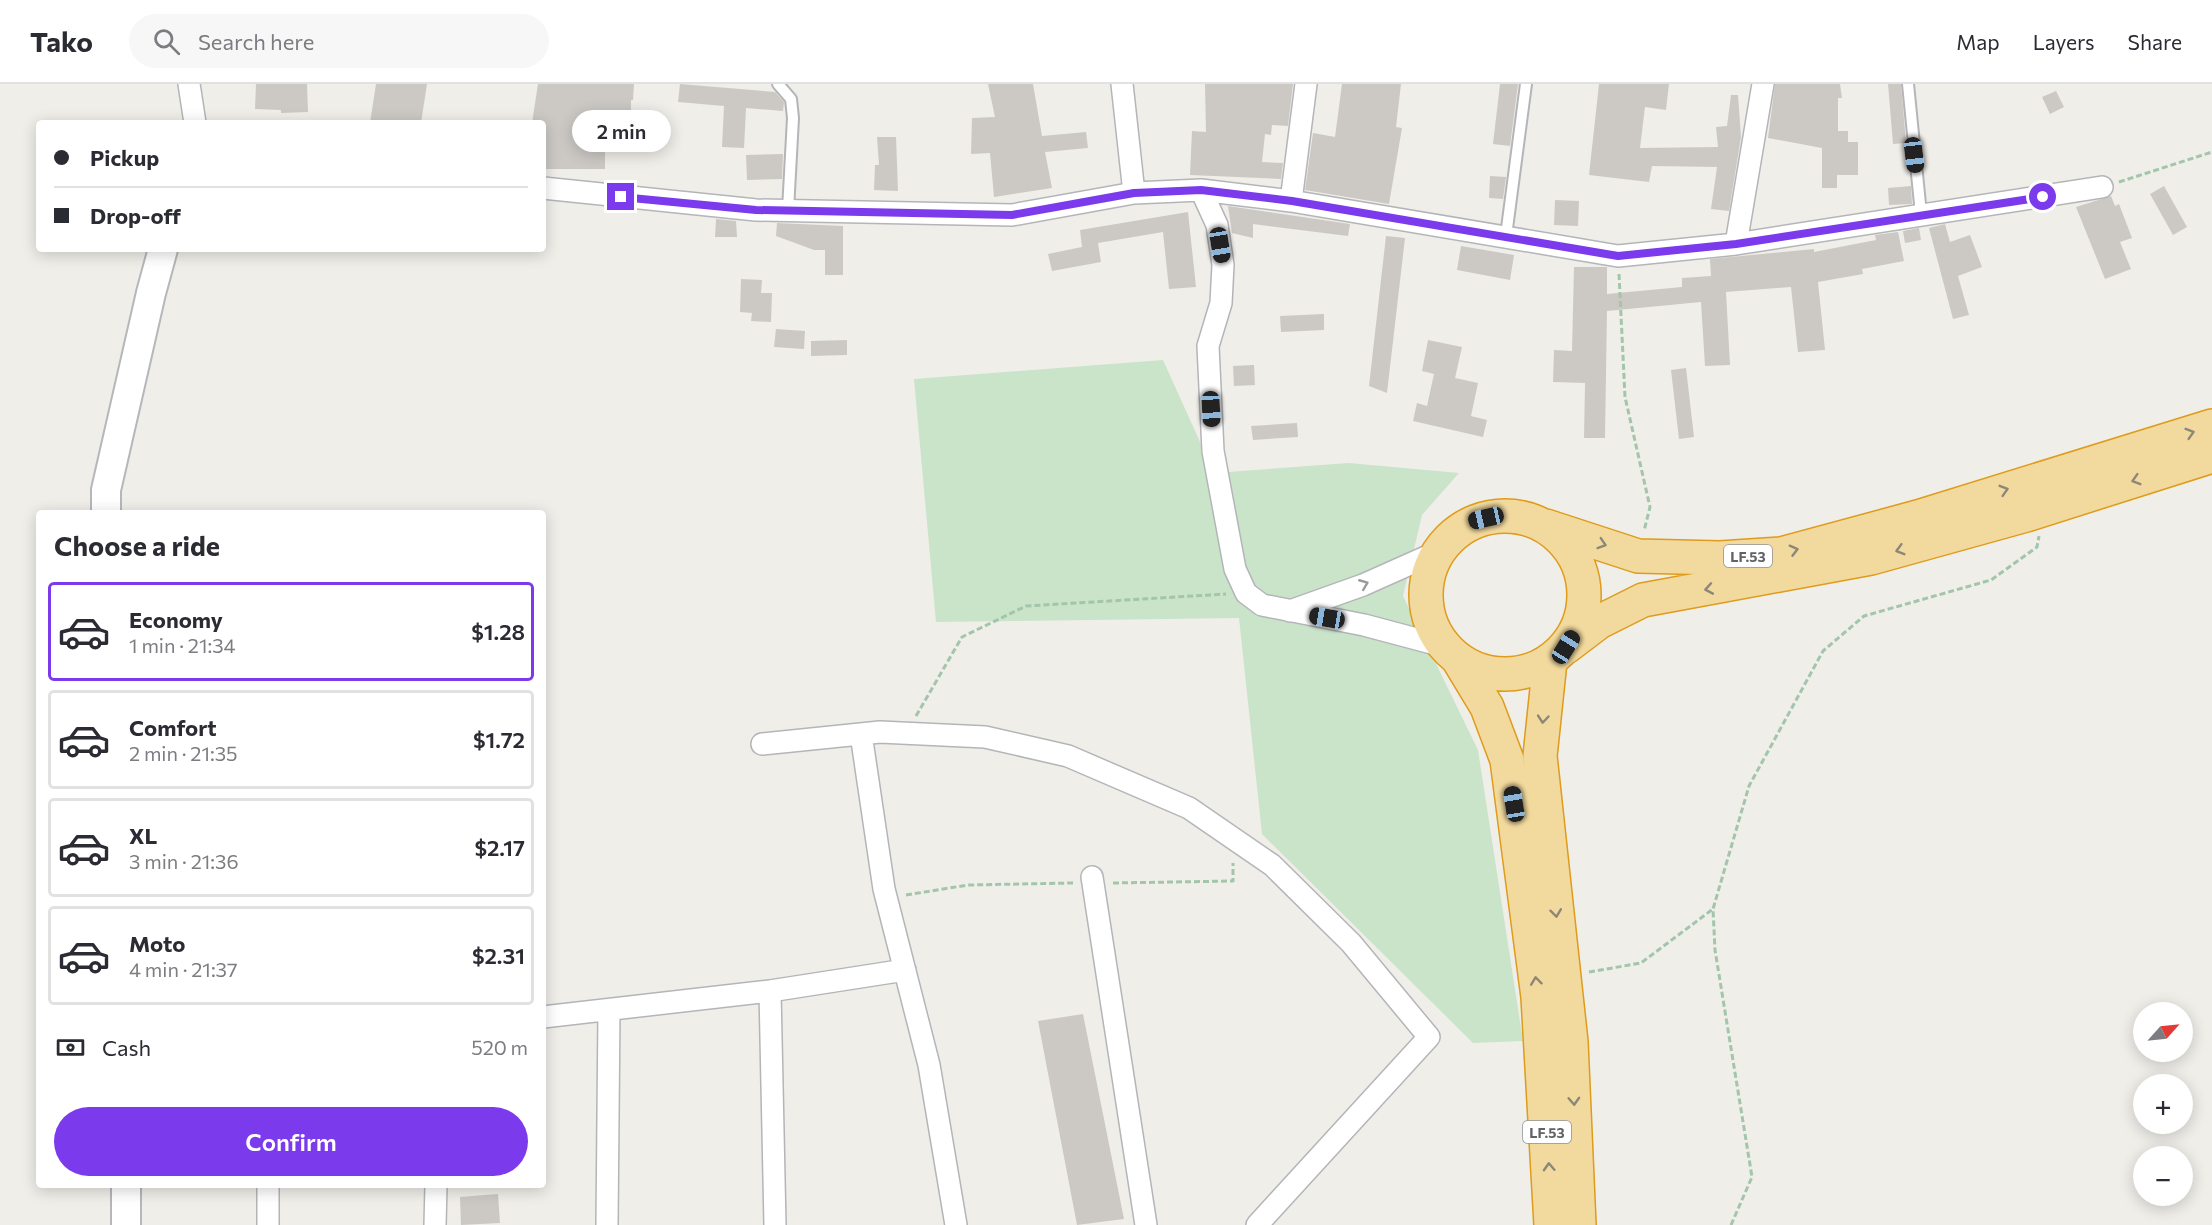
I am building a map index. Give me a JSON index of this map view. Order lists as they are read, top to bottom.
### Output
{
  "streets": {
    "highway": ["LF.53"]
  },
  "north": "top right",
  "page": {
    "header": "Tako",
    "search": "Search here",
    "nav": ["Map", "Layers", "Share"],
    "bubble": "2 min",
    "banner": ["Pickup", "Drop-off"],
    "heading": "Choose a ride",
    "list": [
      {
        "name": "Economy",
        "note": "1 min · 21:34",
        "value": "$1.28"
      },
      {
        "name": "Comfort",
        "note": "2 min · 21:35",
        "value": "$1.72"
      },
      {
        "name": "XL",
        "note": "3 min · 21:36",
        "value": "$2.17"
      },
      {
        "name": "Moto",
        "note": "4 min · 21:37",
        "value": "$2.31"
      }
    ],
    "map_buttons": ["+", "−"],
    "pay": ["Cash", "520 m"],
    "buttons": "Confirm"
  }
}
